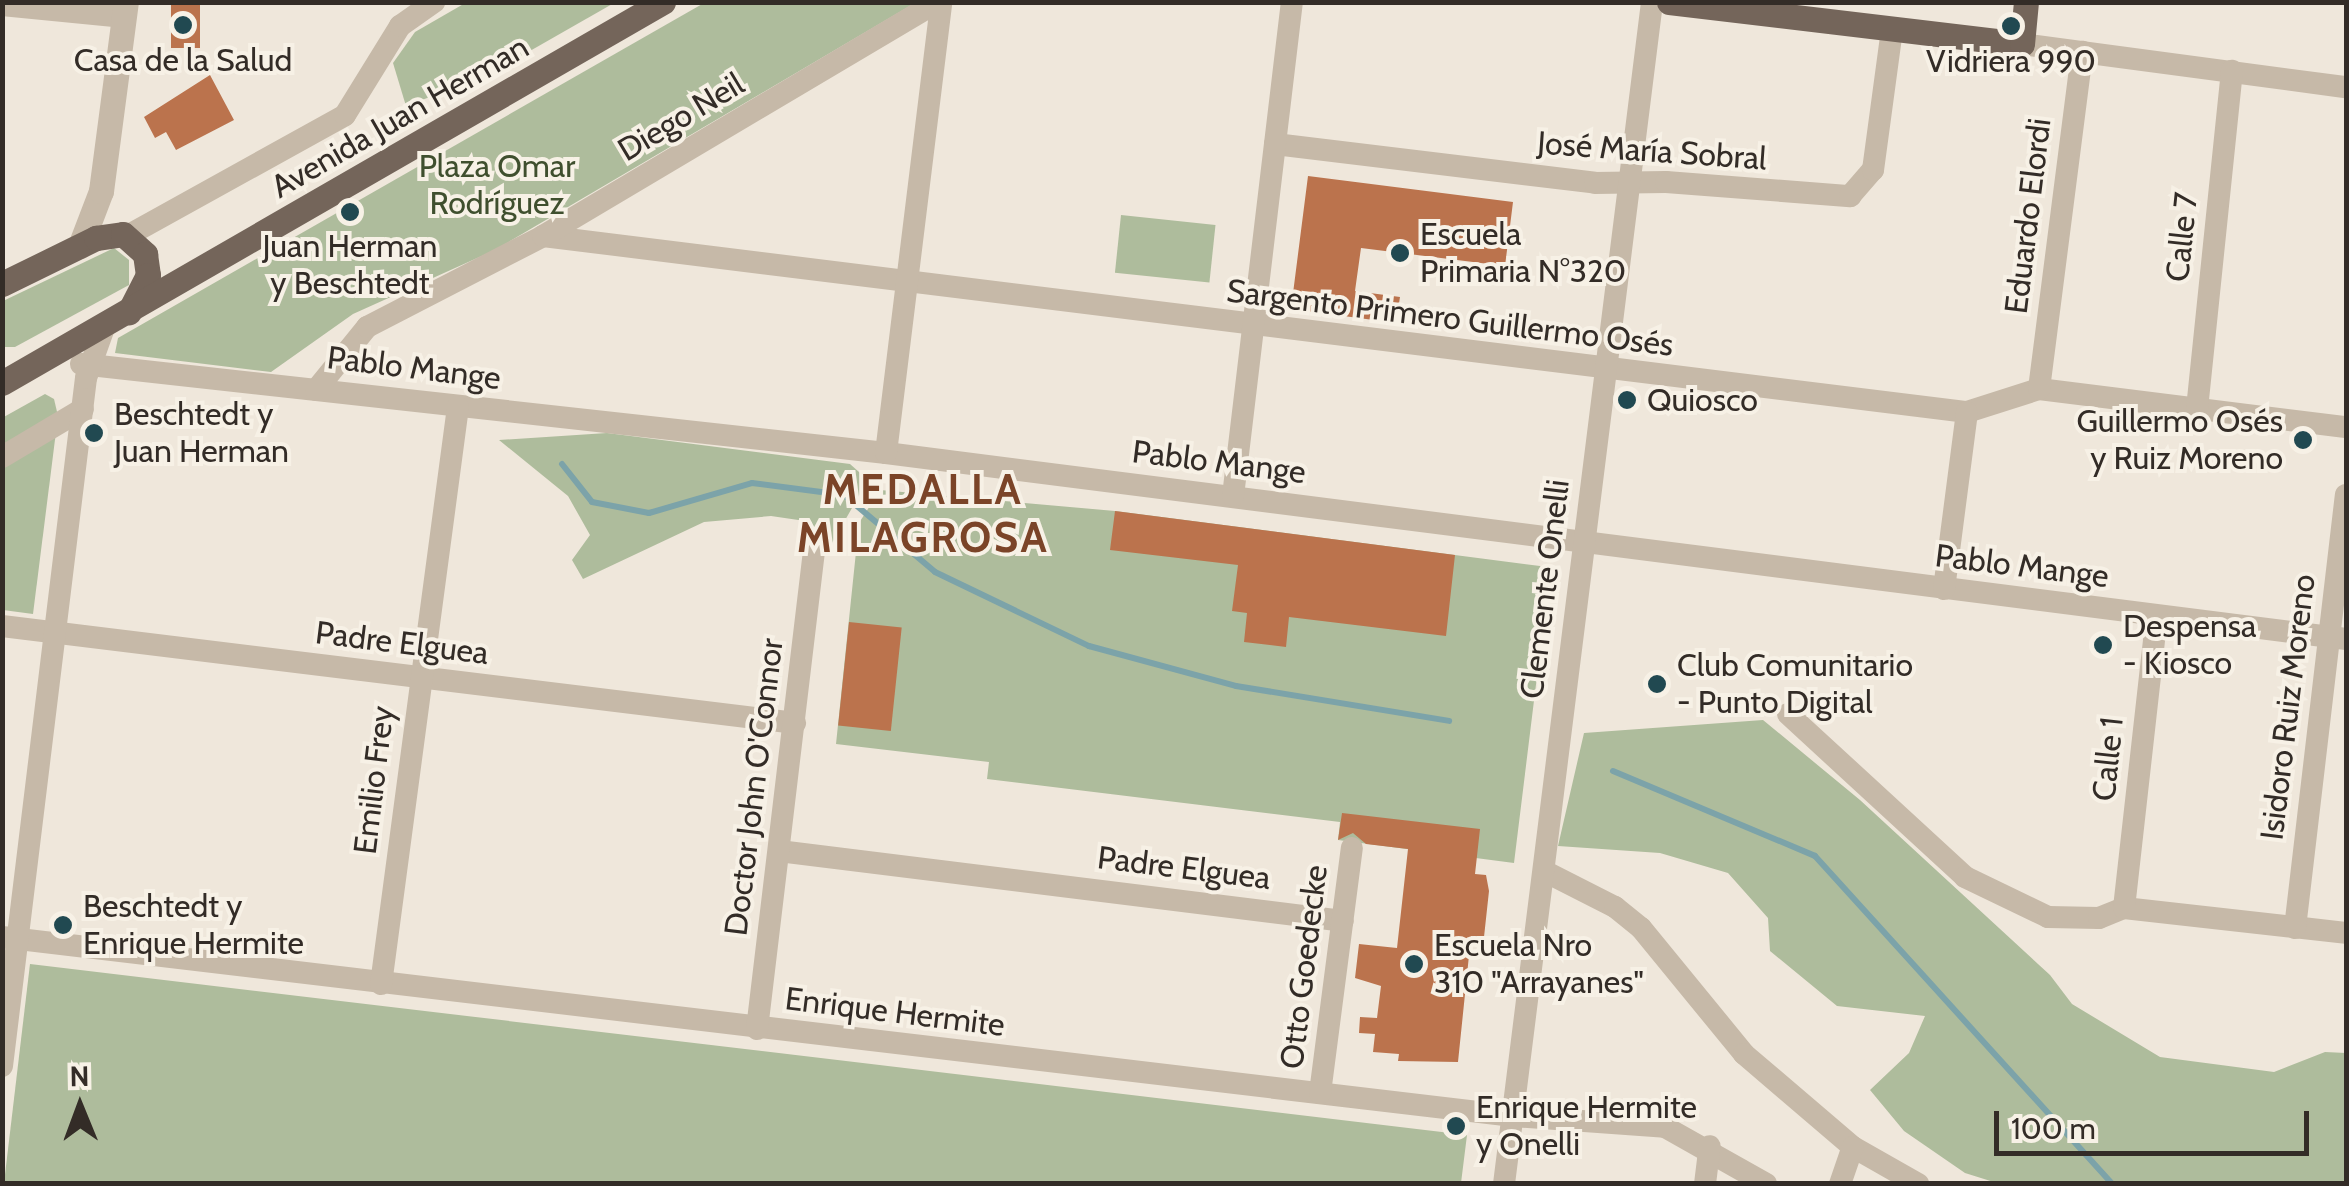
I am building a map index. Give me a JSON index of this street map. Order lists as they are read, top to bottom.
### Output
{
  "streets": {
    "main road": ["Avenida Juan Herman"],
    "street": [
      "Diego Neil",
      "José María Sobral",
      "Eduardo Elordi",
      "Calle 7",
      "Sargento Primero Guillermo Osés",
      "Pablo Mange",
      "Clemente Onelli",
      "Padre Elguea",
      "Isidoro Ruiz Moreno",
      "Calle 1",
      "Emilio Frey",
      "Doctor John O'Connor",
      "Otto Goedecke",
      "Enrique Hermite"
    ]
  },
  "crossings": [
    ["Diego Neil", "Sargento Primero Guillermo Osés"],
    ["Diego Neil", "Pablo Mange"],
    ["José María Sobral", "Clemente Onelli"],
    ["Eduardo Elordi", "Sargento Primero Guillermo Osés"],
    ["Calle 7", "Sargento Primero Guillermo Osés"],
    ["Sargento Primero Guillermo Osés", "Clemente Onelli"],
    ["Pablo Mange", "Clemente Onelli"],
    ["Pablo Mange", "Isidoro Ruiz Moreno"],
    ["Pablo Mange", "Calle 1"],
    ["Pablo Mange", "Emilio Frey"],
    ["Clemente Onelli", "Enrique Hermite"],
    ["Padre Elguea", "Emilio Frey"],
    ["Padre Elguea", "Doctor John O'Connor"],
    ["Padre Elguea", "Otto Goedecke"],
    ["Emilio Frey", "Enrique Hermite"],
    ["Doctor John O'Connor", "Enrique Hermite"],
    ["Otto Goedecke", "Enrique Hermite"]
  ],
  "districts": ["MEDALLA MILAGROSA"],
  "parks": ["Plaza Omar Rodríguez"],
  "places": [
    "Casa de la Salud",
    "Vidriera 990",
    "Juan Herman y Beschtedt",
    "Escuela Primaria N°320",
    "Quiosco",
    "Beschtedt y Juan Herman",
    "Guillermo Osés y Ruiz Moreno",
    "Despensa - Kiosco",
    "Club Comunitario - Punto Digital",
    "Beschtedt y Enrique Hermite",
    "Escuela Nro 310 \"Arrayanes\"",
    "Enrique Hermite y Onelli"
  ],
  "scale_bar": "100 m",
  "north": "top"
}
